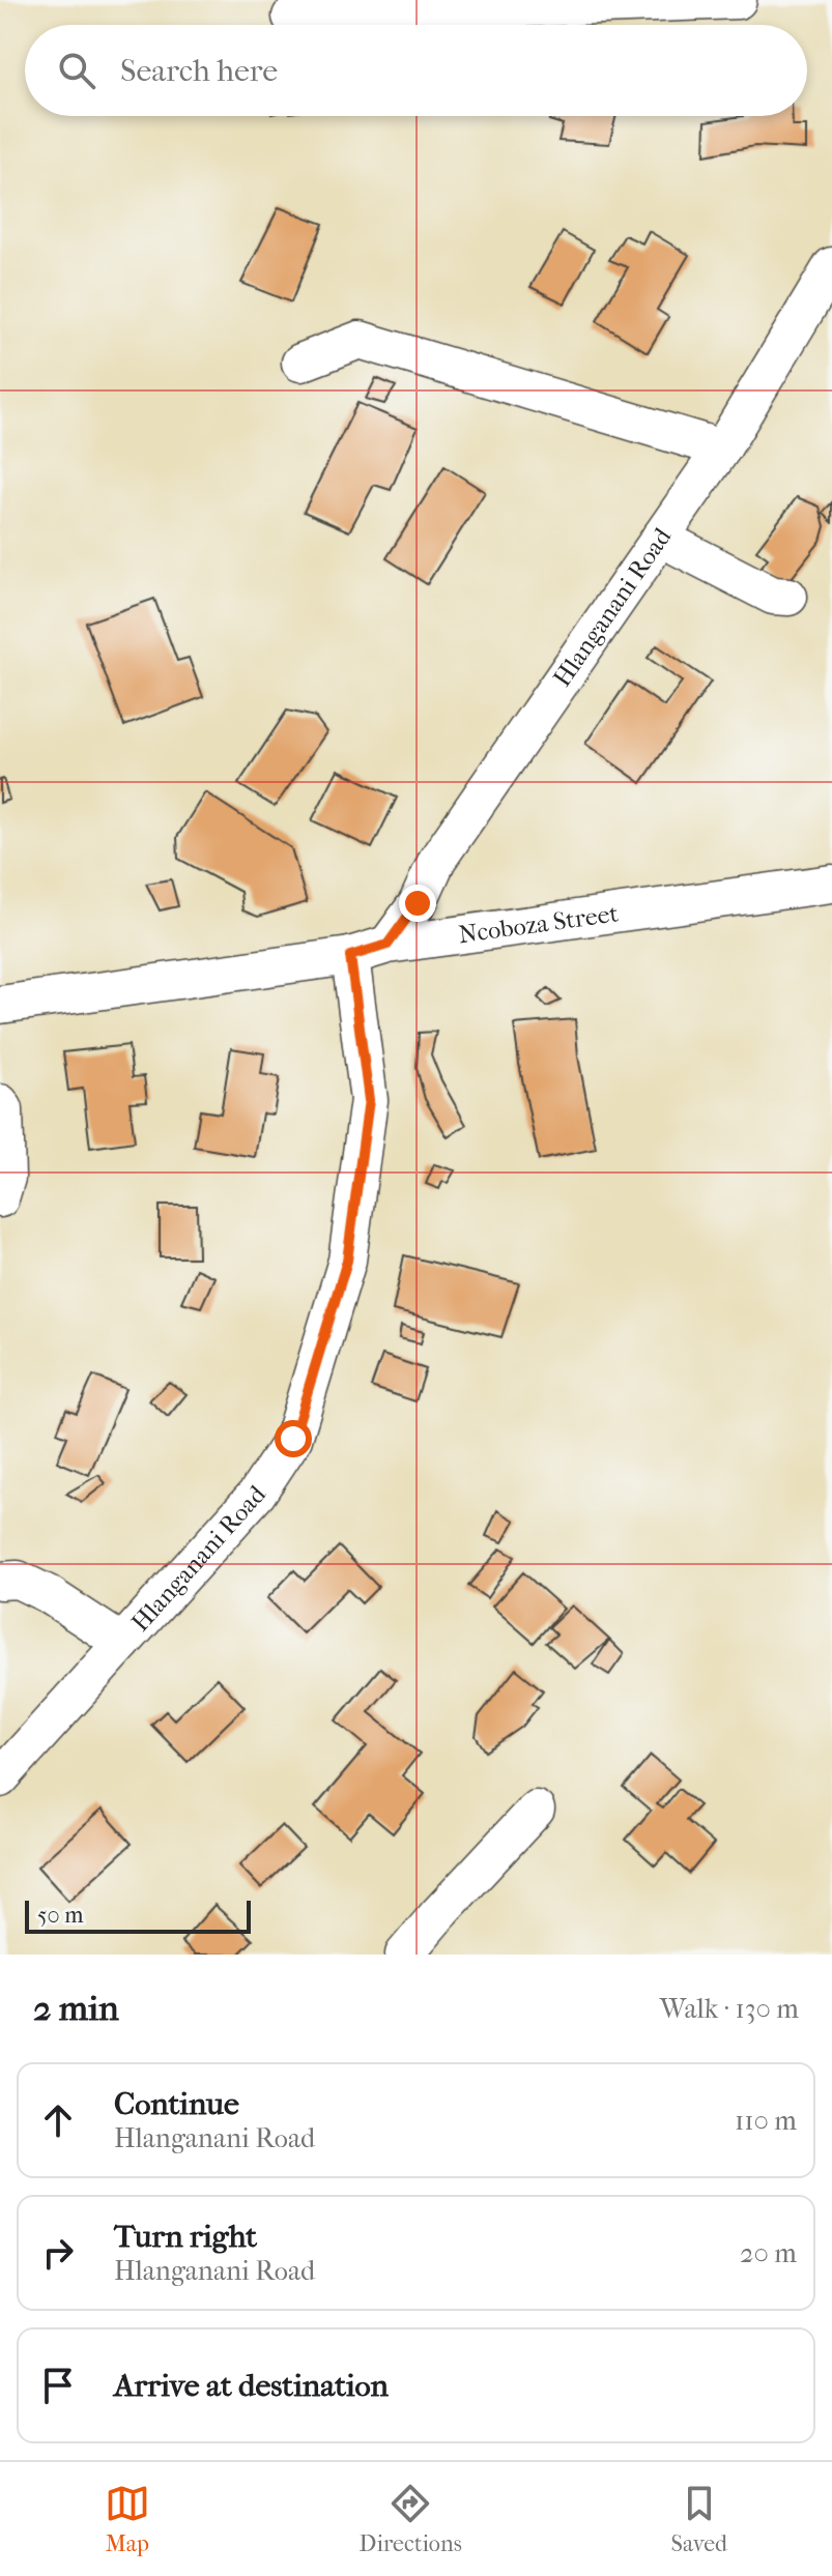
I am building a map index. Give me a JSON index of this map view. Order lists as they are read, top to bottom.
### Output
{
  "streets": {
    "street": ["Hlanganani Road", "Ncoboza Street"]
  },
  "crossings": [
    ["Hlanganani Road", "Ncoboza Street"]
  ],
  "scale_bar": "50 m",
  "page": {
    "search": "Search here",
    "scale": "50 m",
    "heading": ["2 min", "Walk · 130 m"],
    "list": [
      ["Continue", "Hlanganani Road", "110 m"],
      ["Turn right", "Hlanganani Road", "20 m"],
      "Arrive at destination"
    ],
    "nav": ["Map", "Directions", "Saved"]
  }
}
